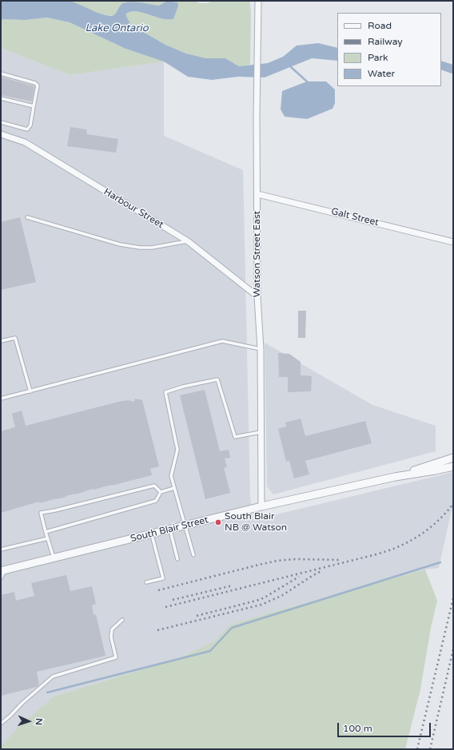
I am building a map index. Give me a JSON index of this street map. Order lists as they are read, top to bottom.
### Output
{
  "streets": {
    "street": [
      "Harbour Street",
      "Galt Street",
      "Watson Street East",
      "South Blair Street"
    ]
  },
  "crossings": [
    ["Harbour Street", "Watson Street East"],
    ["Galt Street", "Watson Street East"],
    ["Watson Street East", "South Blair Street"]
  ],
  "water": ["Lake Ontario"],
  "places": ["South Blair NB @ Watson"],
  "legend": [
    "Road",
    "Railway",
    "Park",
    "Water"
  ],
  "scale_bar": "100 m",
  "north": "right"
}
